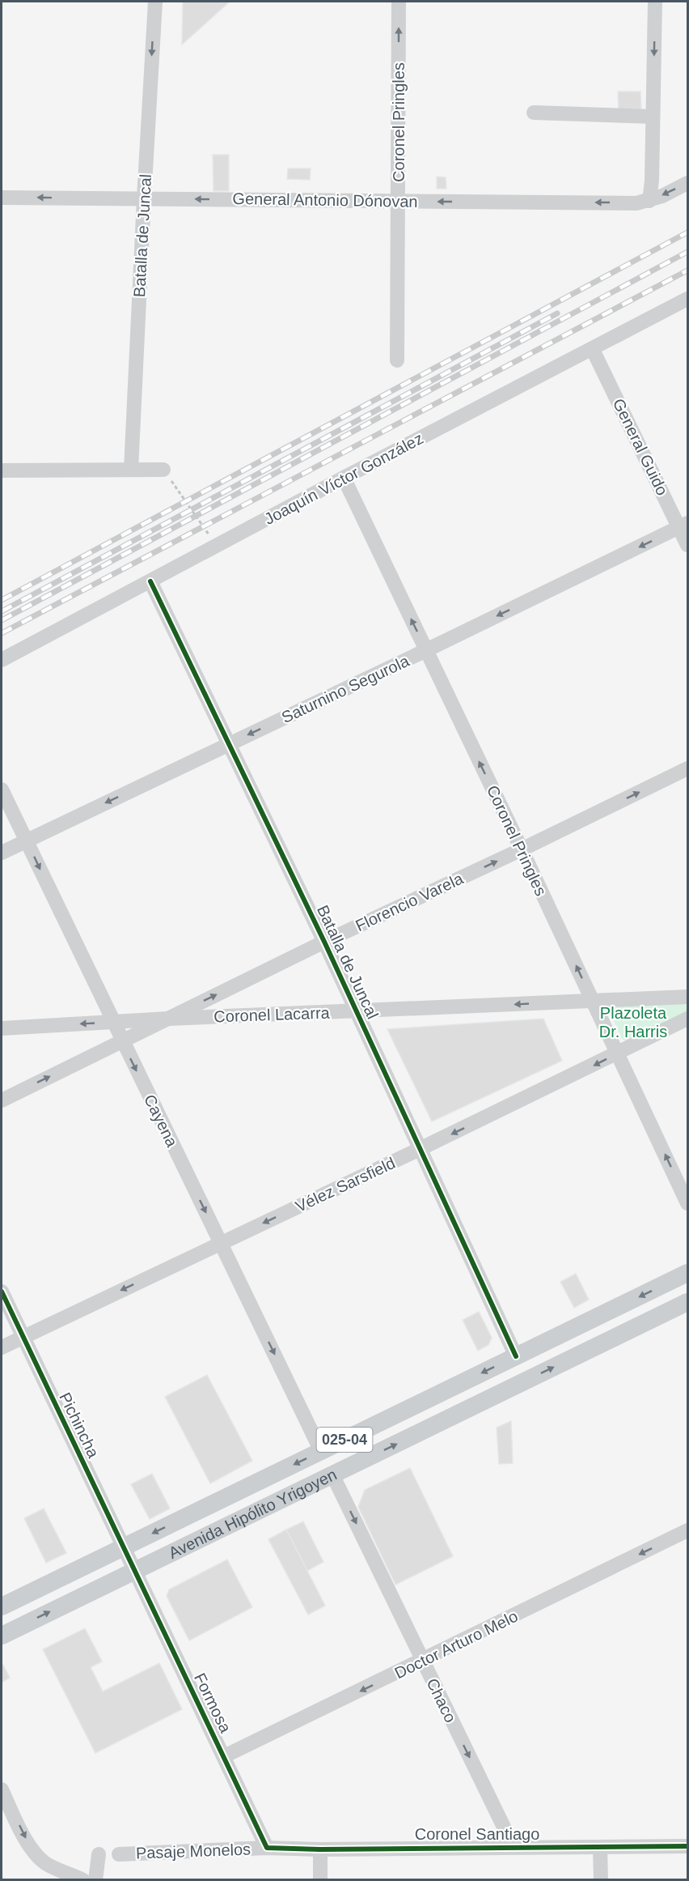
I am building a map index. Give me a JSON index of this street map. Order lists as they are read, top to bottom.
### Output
{
  "streets": {
    "main road": ["025-04", "Avenida Hipólito Yrigoyen"],
    "street": [
      "Coronel Pringles",
      "General Antonio Dónovan",
      "Batalla de Juncal",
      "General Guido",
      "Joaquín Víctor González",
      "Saturnino Segurola",
      "Florencio Varela",
      "Coronel Lacarra",
      "Cayena",
      "Vélez Sarsfield",
      "Pichincha",
      "Doctor Arturo Melo",
      "Chaco",
      "Formosa",
      "Coronel Santiago",
      "Pasaje Monelos"
    ]
  },
  "crossings": [
    ["Coronel Pringles", "General Antonio Dónovan"],
    ["Coronel Pringles", "Joaquín Víctor González"],
    ["Coronel Pringles", "Saturnino Segurola"],
    ["Coronel Pringles", "Florencio Varela"],
    ["Coronel Pringles", "Coronel Lacarra"],
    ["Coronel Pringles", "Vélez Sarsfield"],
    ["General Antonio Dónovan", "Batalla de Juncal"],
    ["Batalla de Juncal", "Joaquín Víctor González"],
    ["Batalla de Juncal", "Saturnino Segurola"],
    ["Batalla de Juncal", "Florencio Varela"],
    ["Batalla de Juncal", "Coronel Lacarra"],
    ["Batalla de Juncal", "Vélez Sarsfield"],
    ["Batalla de Juncal", "Avenida Hipólito Yrigoyen"],
    ["General Guido", "Joaquín Víctor González"],
    ["General Guido", "Saturnino Segurola"],
    ["Saturnino Segurola", "Cayena"],
    ["Florencio Varela", "Coronel Lacarra"],
    ["Florencio Varela", "Cayena"],
    ["Coronel Lacarra", "Cayena"],
    ["Cayena", "Vélez Sarsfield"],
    ["Cayena", "Avenida Hipólito Yrigoyen"],
    ["Vélez Sarsfield", "Pichincha"],
    ["Pichincha", "Avenida Hipólito Yrigoyen"],
    ["Pichincha", "Formosa"],
    ["Avenida Hipólito Yrigoyen", "Chaco"],
    ["Avenida Hipólito Yrigoyen", "Formosa"],
    ["Doctor Arturo Melo", "Chaco"],
    ["Doctor Arturo Melo", "Formosa"],
    ["Chaco", "Coronel Santiago"],
    ["Formosa", "Coronel Santiago"],
    ["Formosa", "Pasaje Monelos"],
    ["Coronel Santiago", "Pasaje Monelos"]
  ],
  "one_way": [
    "Coronel Pringles",
    "General Antonio Dónovan",
    "Saturnino Segurola",
    "Florencio Varela",
    "Coronel Lacarra",
    "Cayena",
    "Vélez Sarsfield",
    "Doctor Arturo Melo",
    "Chaco"
  ],
  "parks": ["Plazoleta Dr. Harris"]
}
